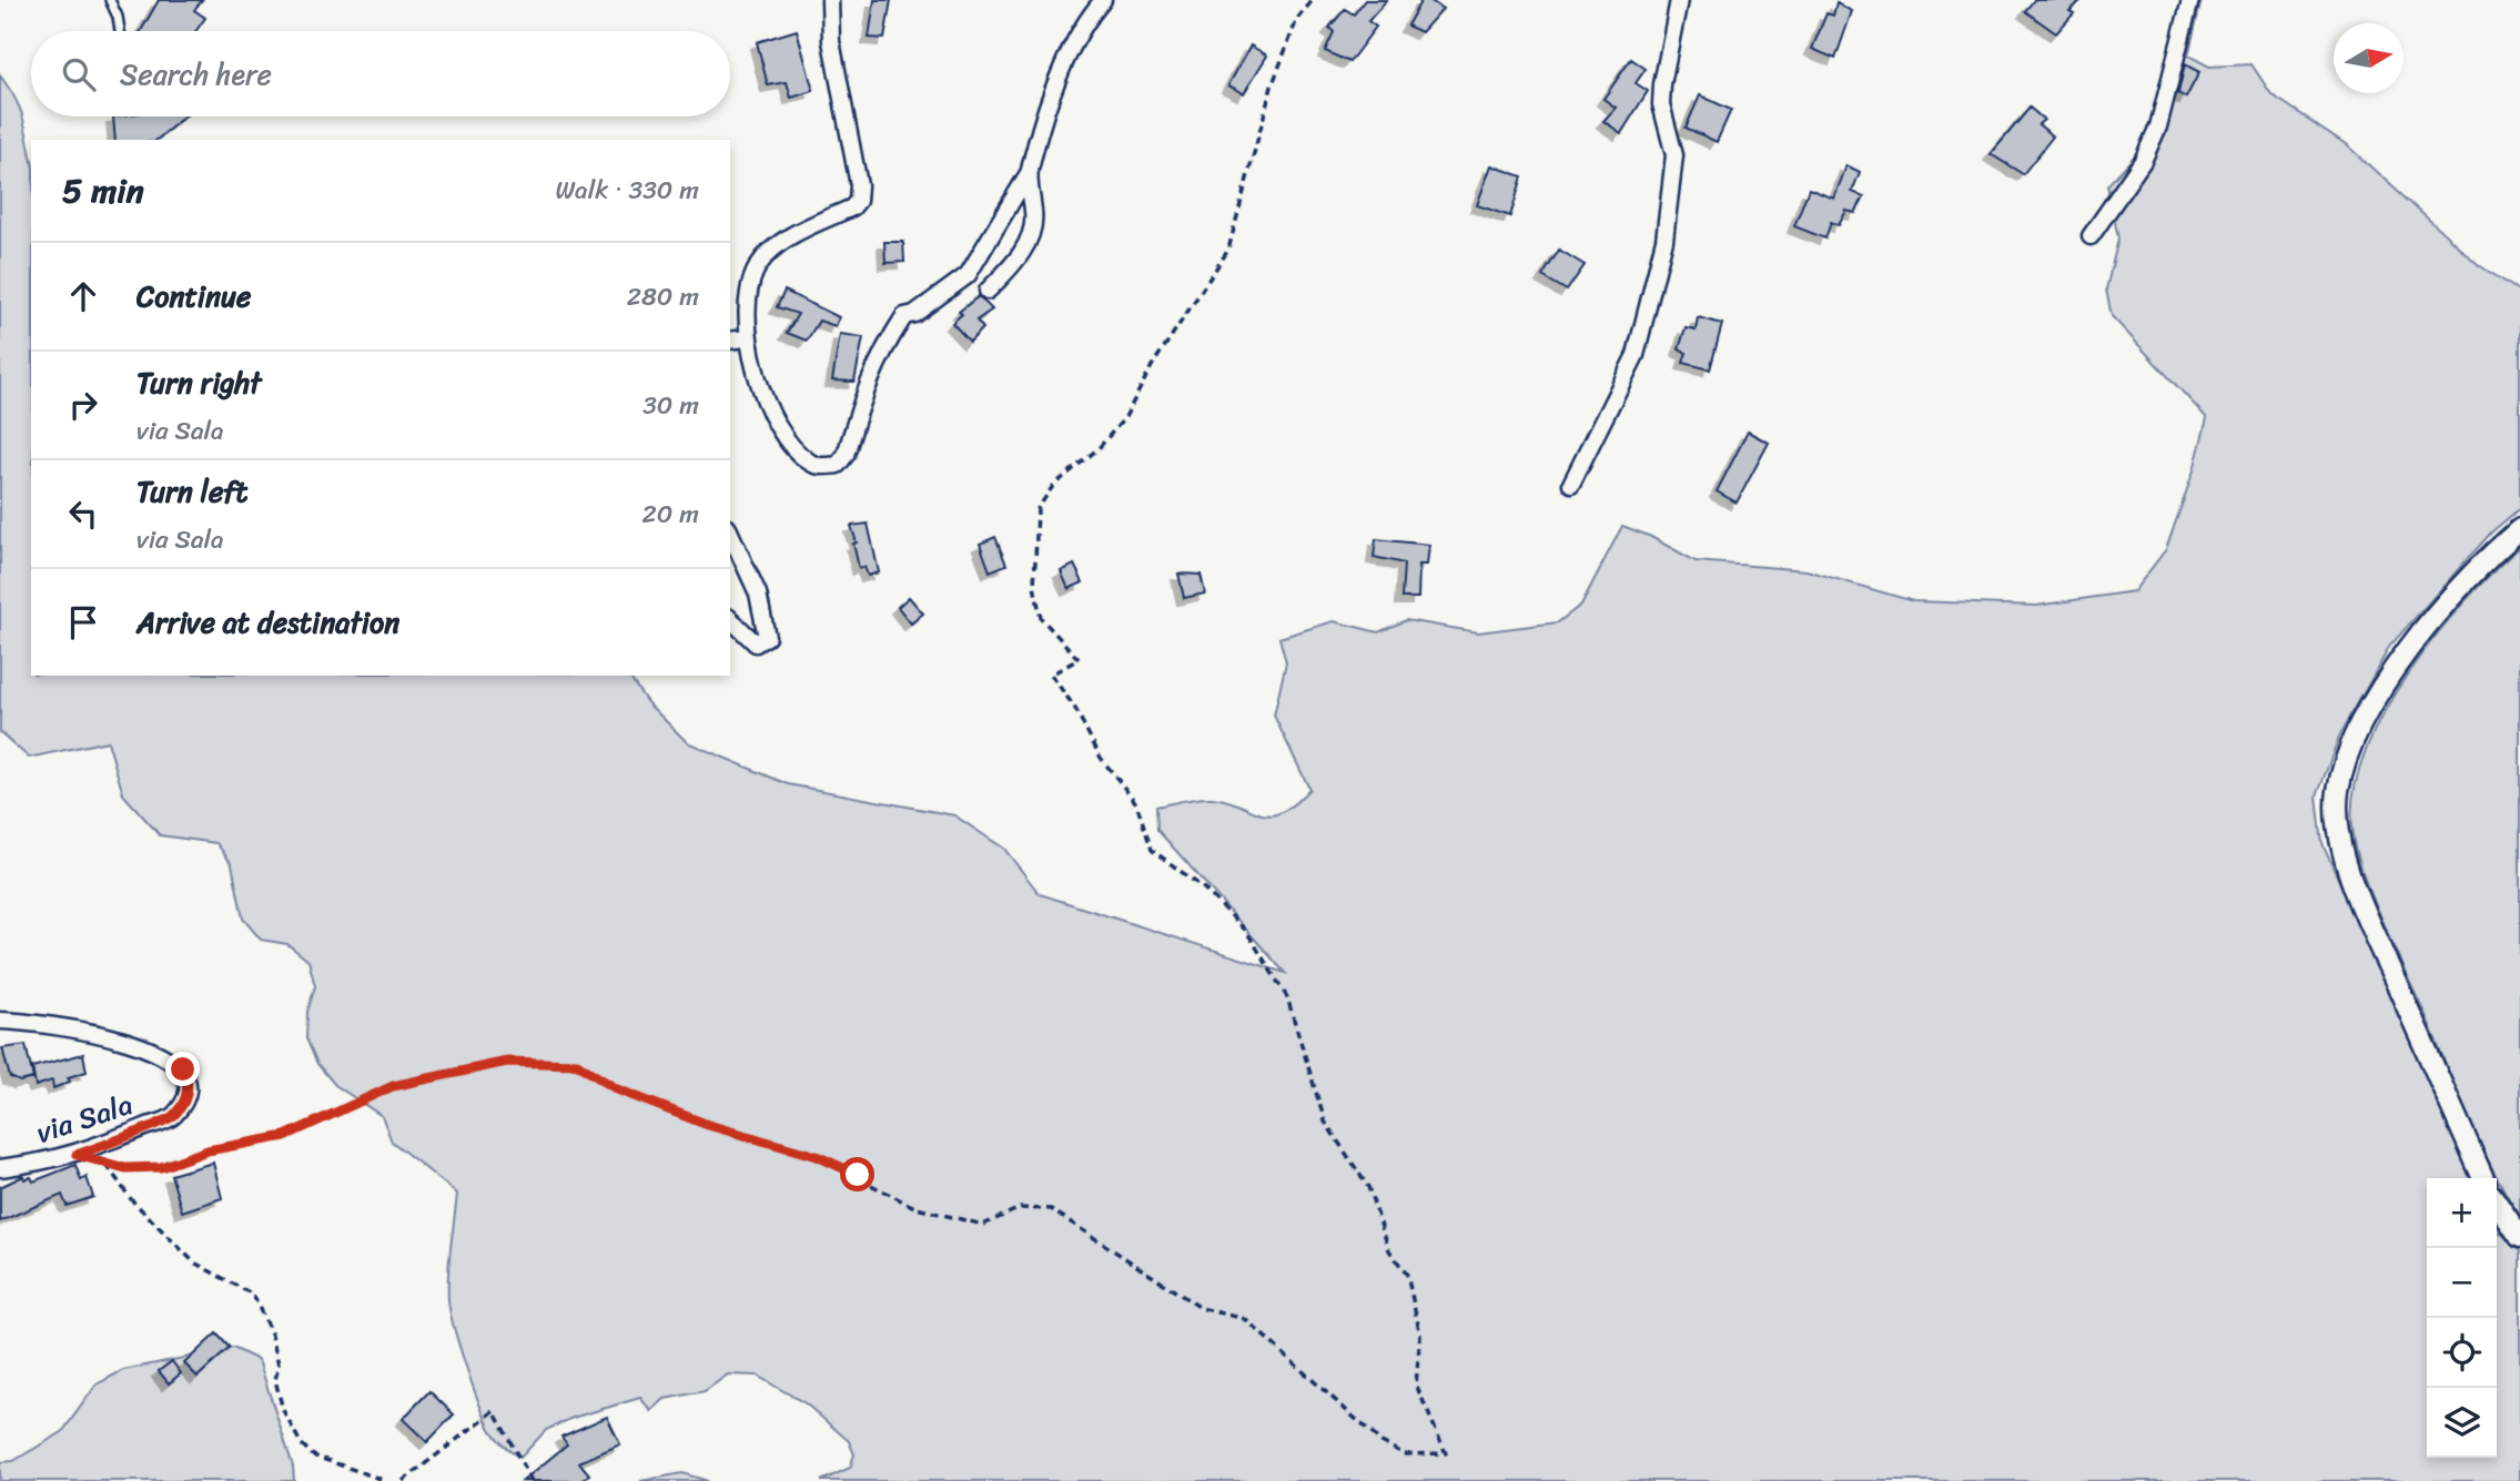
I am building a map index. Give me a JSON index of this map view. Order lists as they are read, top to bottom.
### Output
{
  "streets": {
    "street": ["via Sala"]
  },
  "north": "right",
  "page": {
    "search": "Search here",
    "heading": ["5 min", "Walk · 330 m"],
    "list": [
      ["Continue", "280 m"],
      ["Turn right", "via Sala", "30 m"],
      ["Turn left", "via Sala", "20 m"],
      "Arrive at destination"
    ],
    "map_buttons": ["+", "−"]
  }
}
